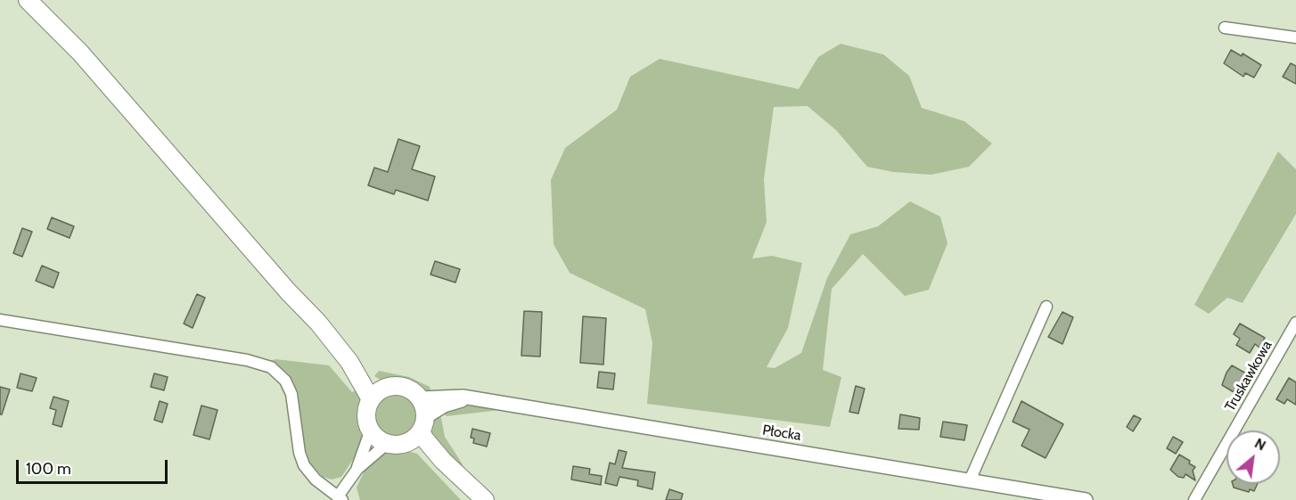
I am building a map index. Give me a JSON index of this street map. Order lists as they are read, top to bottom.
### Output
{
  "streets": {
    "street": ["Truskawkowa", "Płocka"]
  },
  "scale_bar": "100 m",
  "north": "top right"
}
